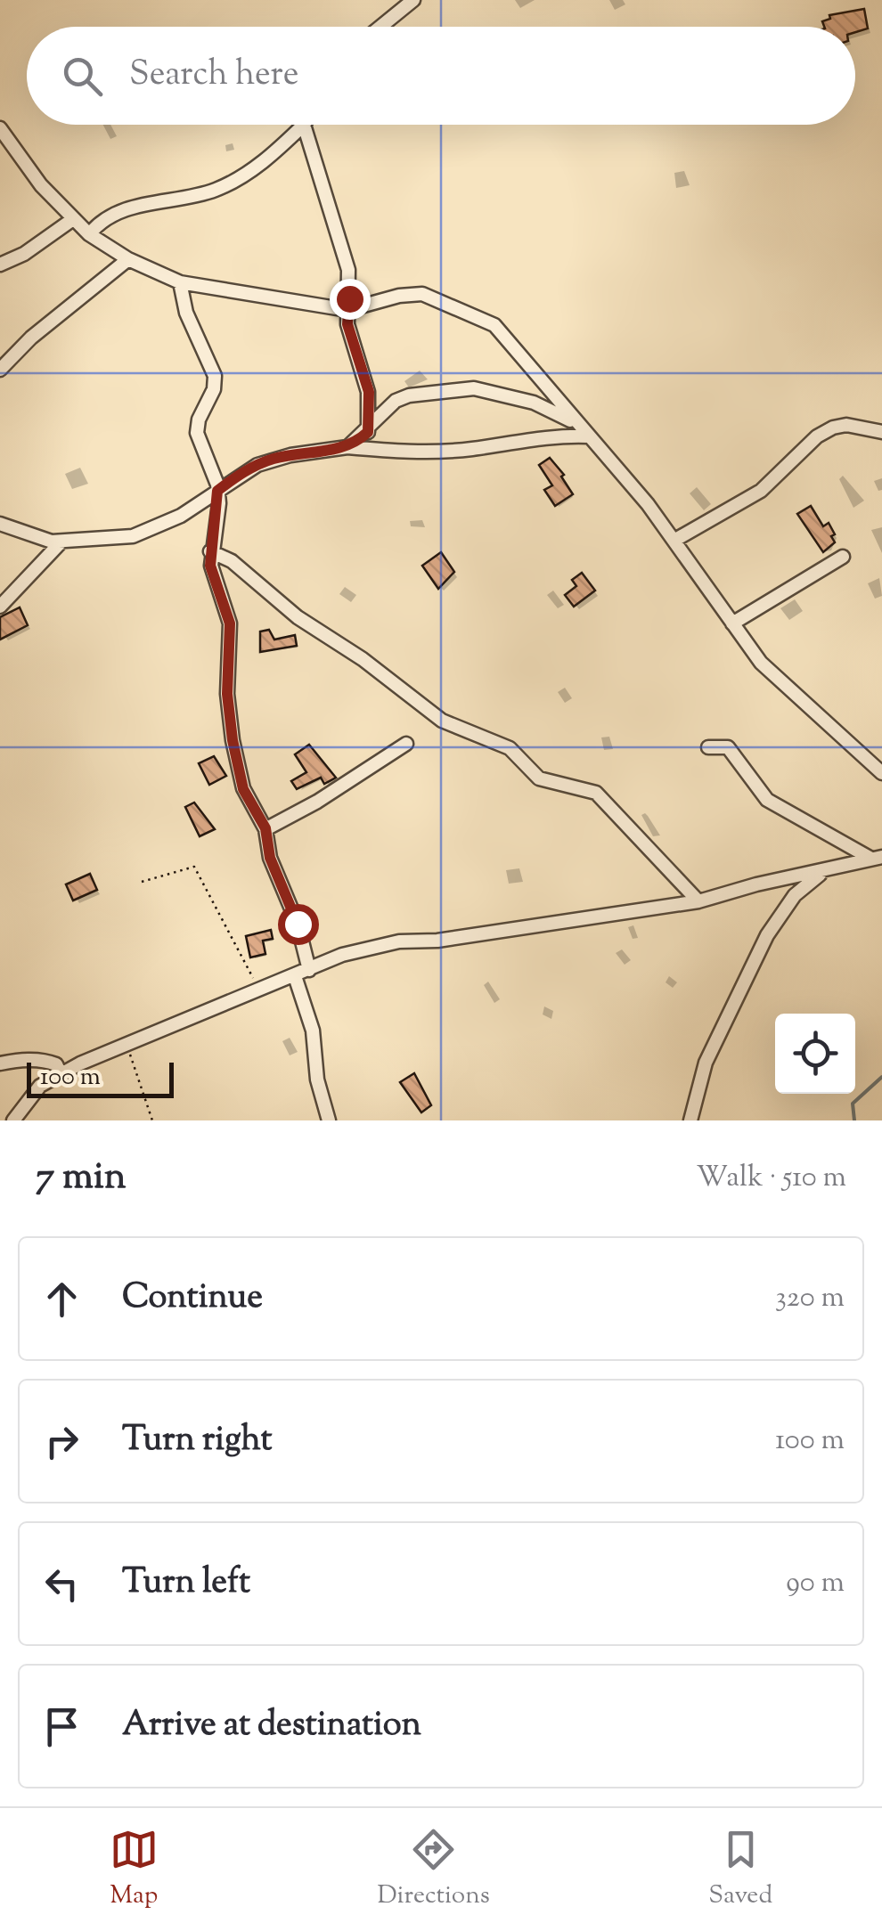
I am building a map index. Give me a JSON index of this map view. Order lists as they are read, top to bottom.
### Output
{
  "scale_bar": "100 m",
  "page": {
    "search": "Search here",
    "scale": "100 m",
    "heading": ["7 min", "Walk · 510 m"],
    "list": [
      ["Continue", "320 m"],
      ["Turn right", "100 m"],
      ["Turn left", "90 m"],
      "Arrive at destination"
    ],
    "nav": ["Map", "Directions", "Saved"]
  }
}
